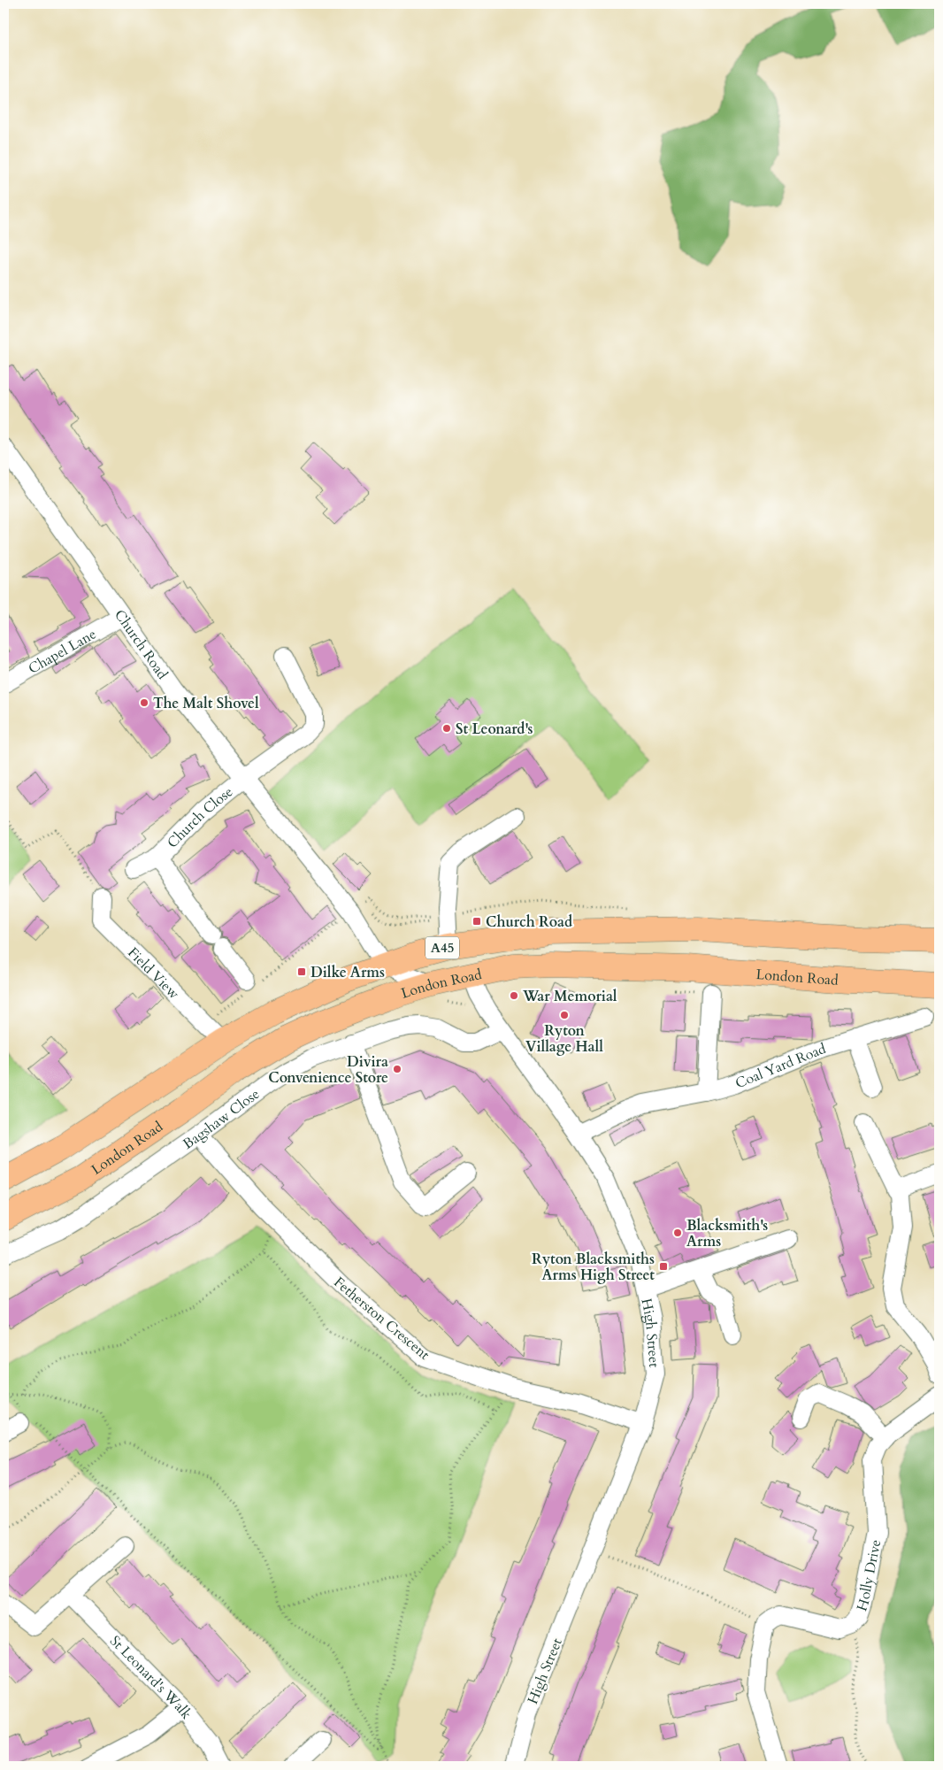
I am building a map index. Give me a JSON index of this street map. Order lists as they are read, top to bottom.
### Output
{
  "streets": {
    "highway": ["A45", "London Road"],
    "street": [
      "Church Road",
      "Chapel Lane",
      "Church Close",
      "Field View",
      "Coal Yard Road",
      "Bagshaw Close",
      "Fetherston Crescent",
      "High Street",
      "Holly Drive",
      "St Leonard's Walk"
    ]
  },
  "crossings": [
    ["Church Road", "Chapel Lane"],
    ["Church Road", "Church Close"],
    ["Church Road", "A45"],
    ["A45", "Field View"],
    ["London Road", "High Street"],
    ["Coal Yard Road", "High Street"],
    ["Bagshaw Close", "Fetherston Crescent"],
    ["Bagshaw Close", "High Street"],
    ["Fetherston Crescent", "High Street"]
  ],
  "places": {
    "other": [
      "The Malt Shovel",
      "St Leonard's",
      "War Memorial",
      "Ryton Village Hall",
      "Divira Convenience Store",
      "Blacksmith's Arms"
    ],
    "transit": ["Church Road", "Dilke Arms", "Ryton Blacksmiths Arms High Street"]
  }
}
